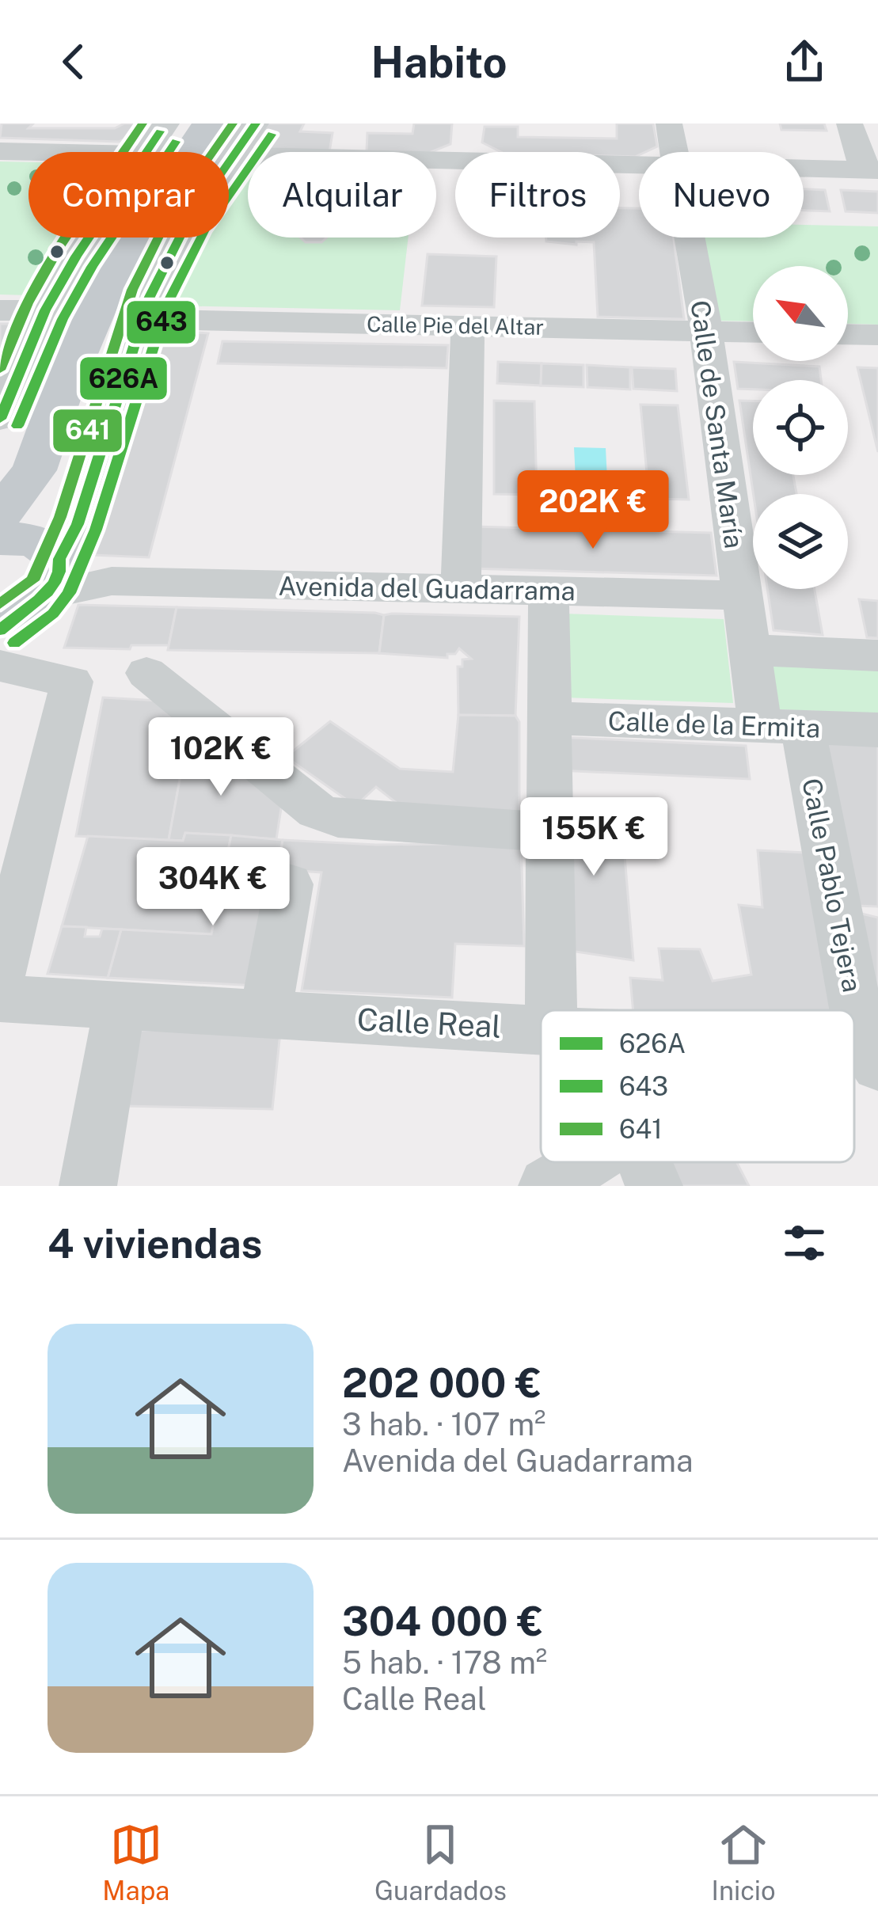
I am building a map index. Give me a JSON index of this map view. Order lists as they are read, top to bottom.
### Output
{
  "streets": {
    "street": [
      "Calle Pie del Altar",
      "Calle de Santa María",
      "Avenida del Guadarrama",
      "Calle de la Ermita",
      "Calle Pablo Tejera",
      "Calle Real"
    ]
  },
  "crossings": [
    ["Calle Pie del Altar", "Calle de Santa María"],
    ["Calle de Santa María", "Avenida del Guadarrama"],
    ["Calle de Santa María", "Calle de la Ermita"],
    ["Calle de Santa María", "Calle Pablo Tejera"],
    ["Calle de la Ermita", "Calle Pablo Tejera"]
  ],
  "lines": ["transit line 626A", "transit line 641", "transit line 643"],
  "legend": ["626A", "643", "641"],
  "north": "top left",
  "page": {
    "header": "Habito",
    "chip": [
      "Comprar",
      "Alquilar",
      "Filtros",
      "Nuevo"
    ],
    "price": [
      "202K €",
      "102K €",
      "155K €",
      "304K €"
    ],
    "heading": "4 viviendas",
    "list": [
      {
        "name": "202 000 €",
        "note": "3 hab. · 107 m² · Avenida del Guadarrama"
      },
      {
        "name": "304 000 €",
        "note": "5 hab. · 178 m² · Calle Real"
      }
    ],
    "tabs": ["Mapa", "Guardados", "Inicio"]
  }
}
